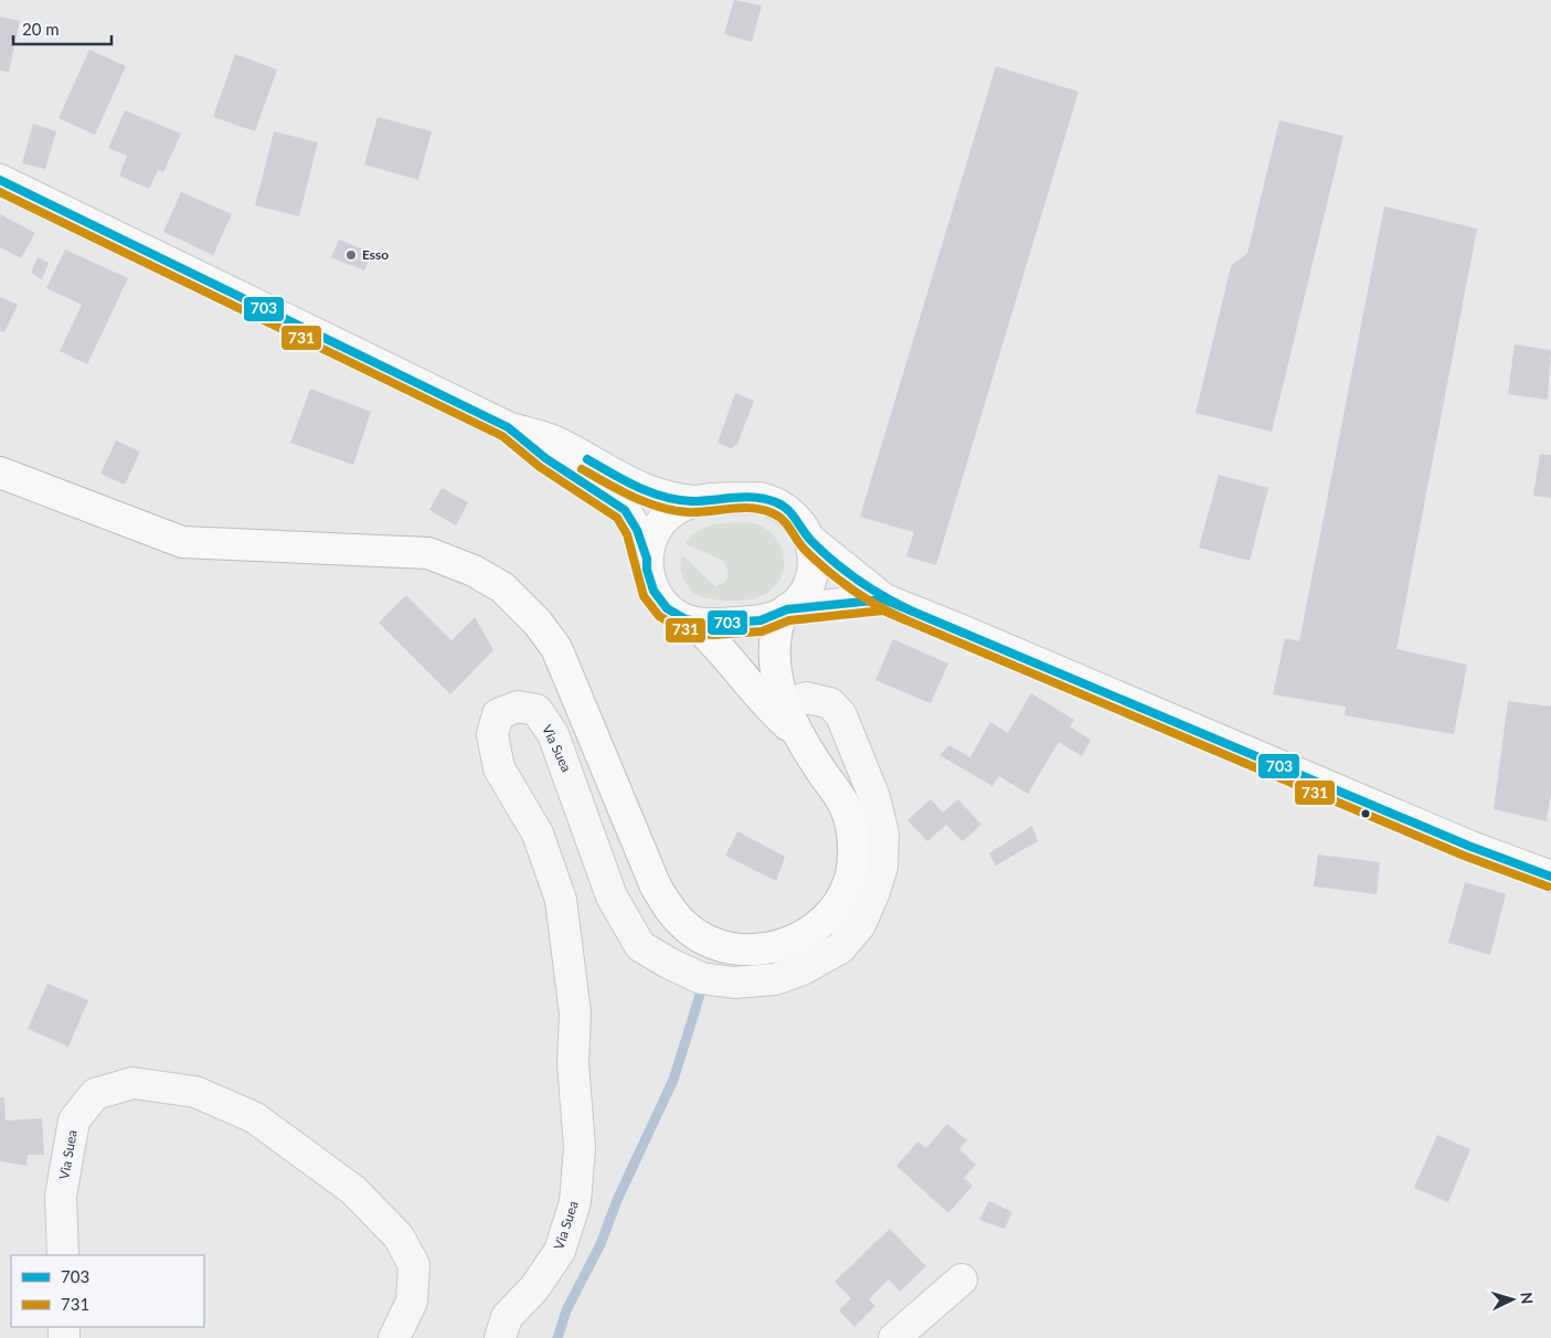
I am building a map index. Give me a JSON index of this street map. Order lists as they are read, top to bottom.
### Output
{
  "streets": {
    "street": ["Via Suea"]
  },
  "places": ["Esso"],
  "lines": ["transit line 703", "transit line 731"],
  "legend": ["703", "731"],
  "scale_bar": "20 m",
  "north": "right"
}
